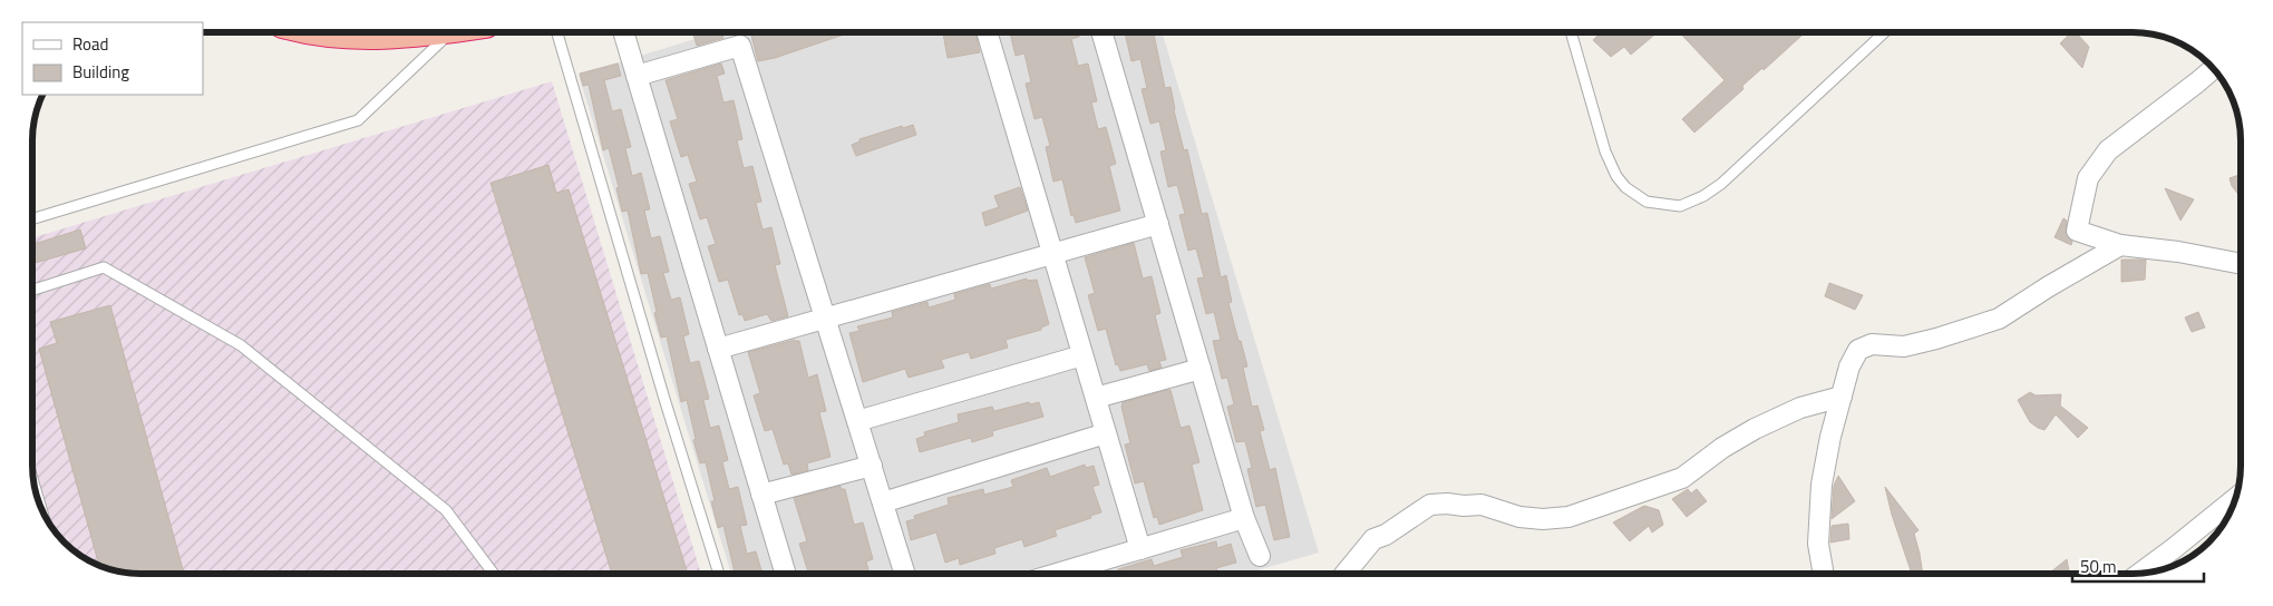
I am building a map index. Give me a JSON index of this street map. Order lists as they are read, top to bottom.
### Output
{
  "legend": ["Road", "Building"],
  "scale_bar": "50 m"
}
